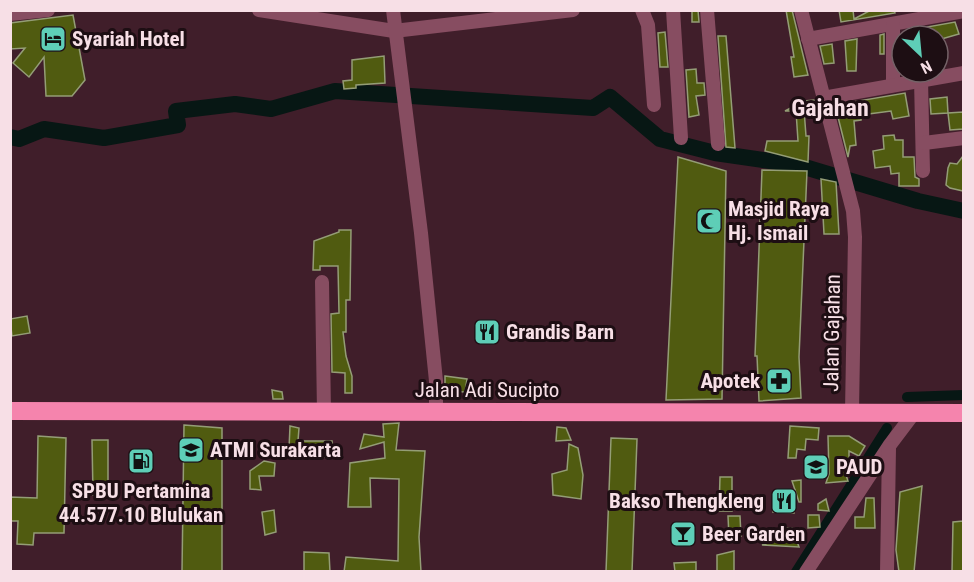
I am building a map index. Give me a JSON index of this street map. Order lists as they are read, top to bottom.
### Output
{
  "streets": {
    "highway": ["Jalan Adi Sucipto"],
    "street": ["Jalan Gajahan"]
  },
  "crossings": [
    ["Jalan Gajahan", "Jalan Adi Sucipto"]
  ],
  "districts": ["Gajahan"],
  "places": {
    "hotel": ["Syariah Hotel"],
    "mosque": ["Masjid Raya Hj. Ismail"],
    "restaurant": ["Grandis Barn", "Bakso Thengkleng"],
    "pharmacy": ["Apotek"],
    "school or university": ["ATMI Surakarta", "PAUD"],
    "fuel station": ["SPBU Pertamina 44.577.10 Blulukan"],
    "bar": ["Beer Garden"]
  },
  "north": "bottom right"
}
